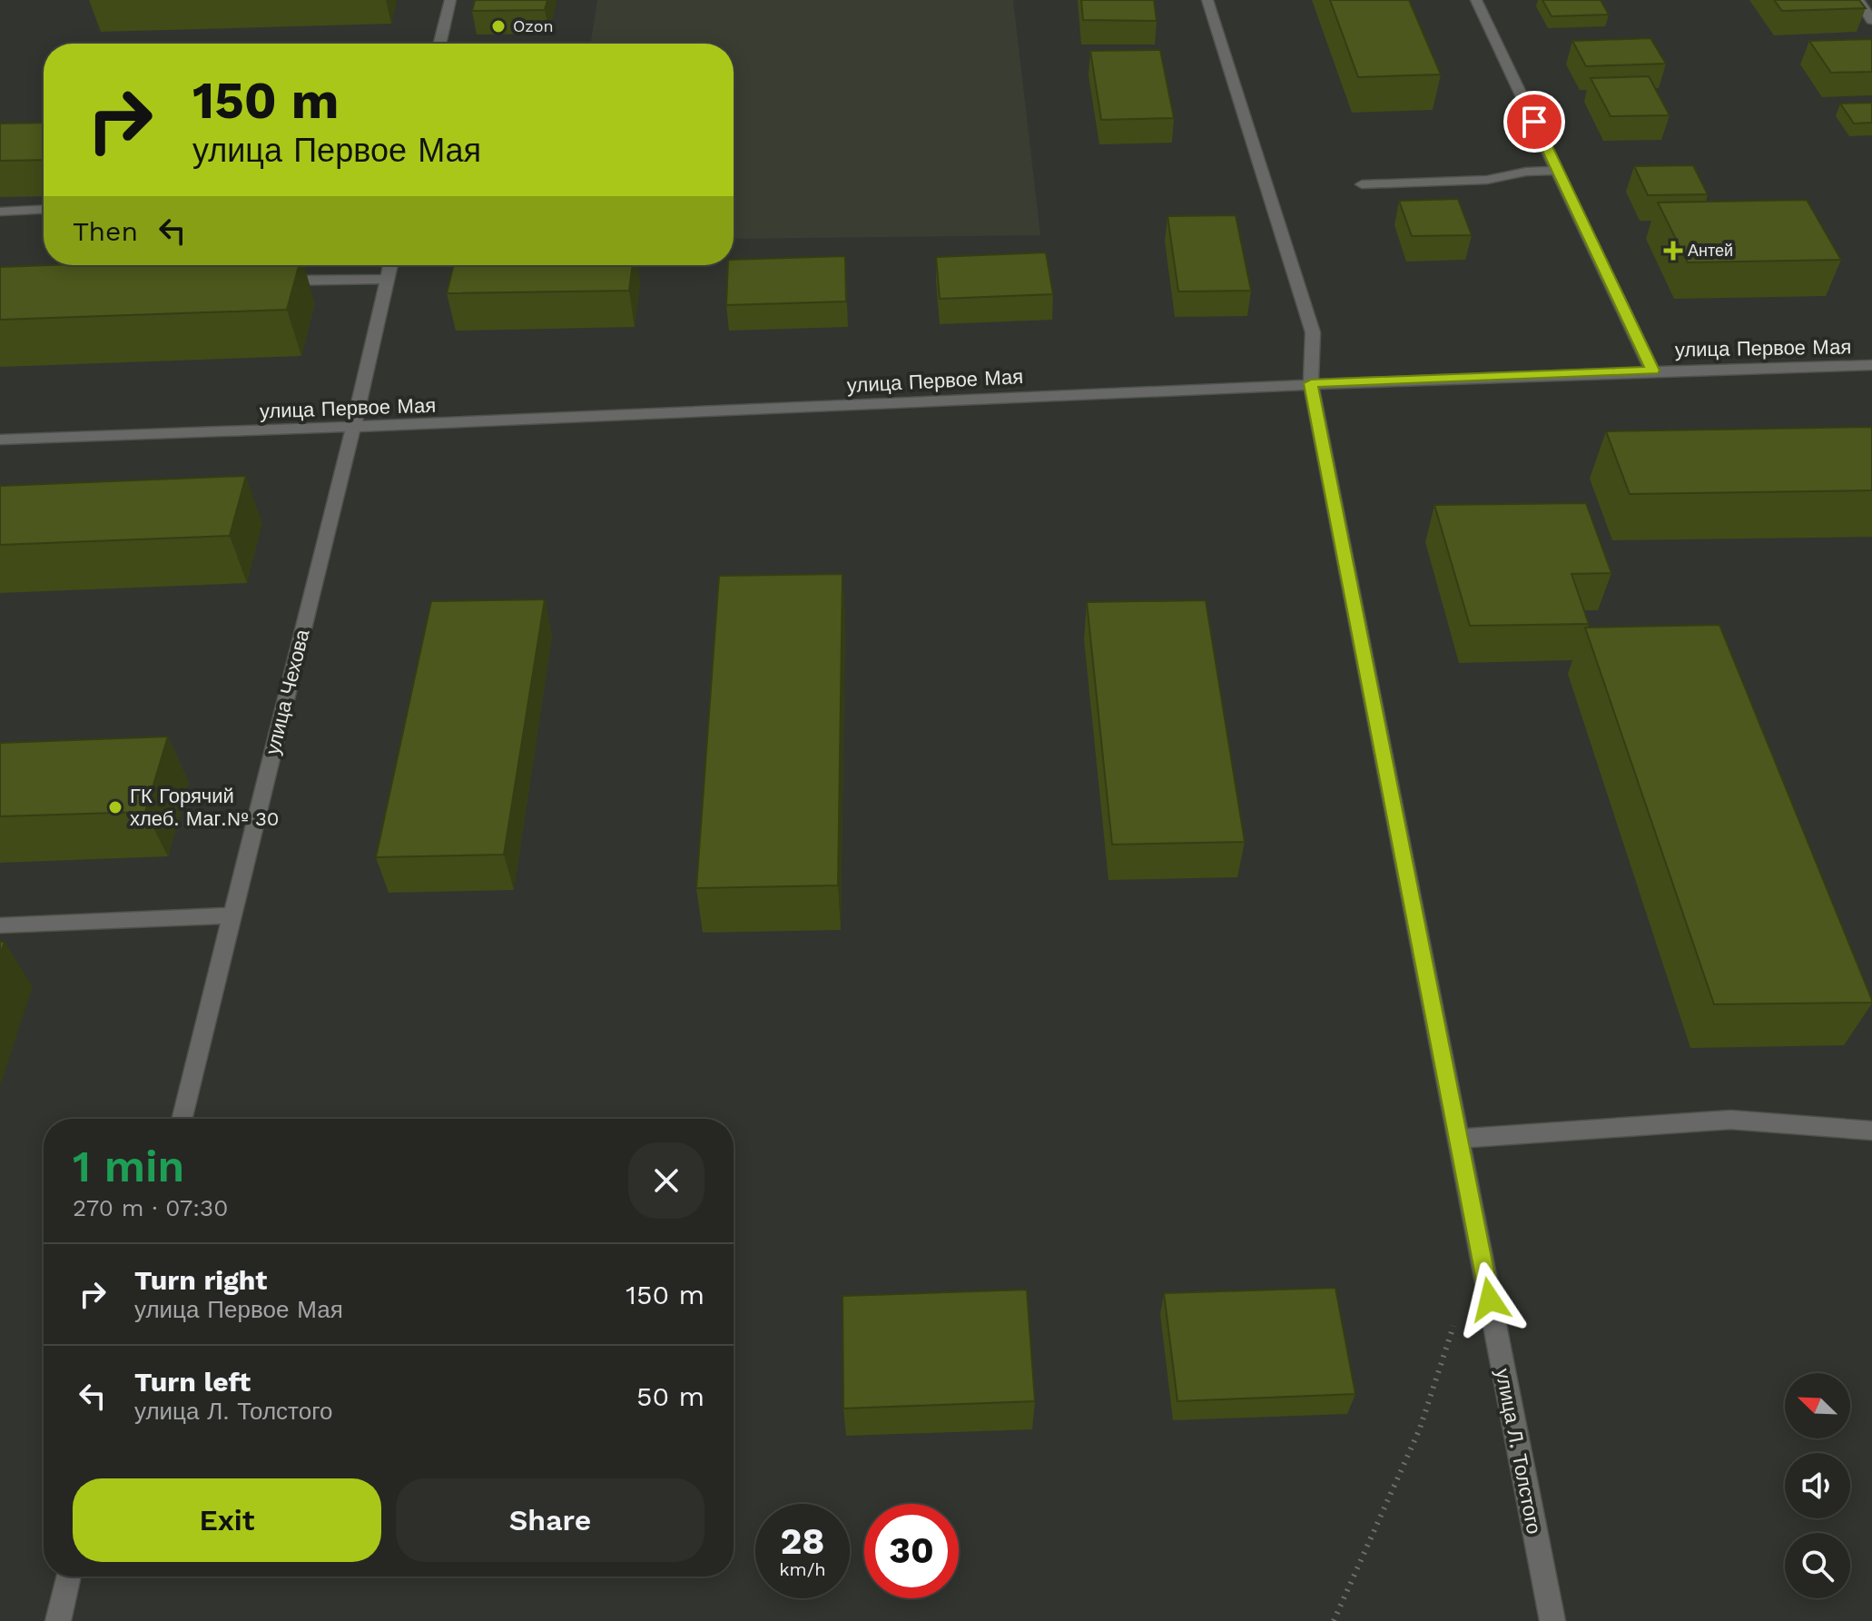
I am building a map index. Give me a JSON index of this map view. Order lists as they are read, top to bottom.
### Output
{
  "streets": {
    "street": ["улица Первое Мая", "улица Чехова", "улица Л. Толстого"]
  },
  "crossings": [
    ["улица Первое Мая", "улица Чехова"],
    ["улица Первое Мая", "улица Л. Толстого"]
  ],
  "places": {
    "other": ["Ozon", "ГК Горячий хлеб. Маг.№ 30"],
    "health": ["Антей"]
  },
  "north": "top left",
  "page": {
    "turn": ["150 m", "улица Первое Мая"],
    "then": "Then",
    "heading": ["1 min", "270 m · 07:30"],
    "list": [
      {
        "name": "Turn right",
        "note": "улица Первое Мая",
        "value": "150 m"
      },
      {
        "name": "Turn left",
        "note": "улица Л. Толстого",
        "value": "50 m"
      }
    ],
    "buttons": ["Exit", "Share"],
    "speed": "28 km/h",
    "limit": "30"
  }
}
